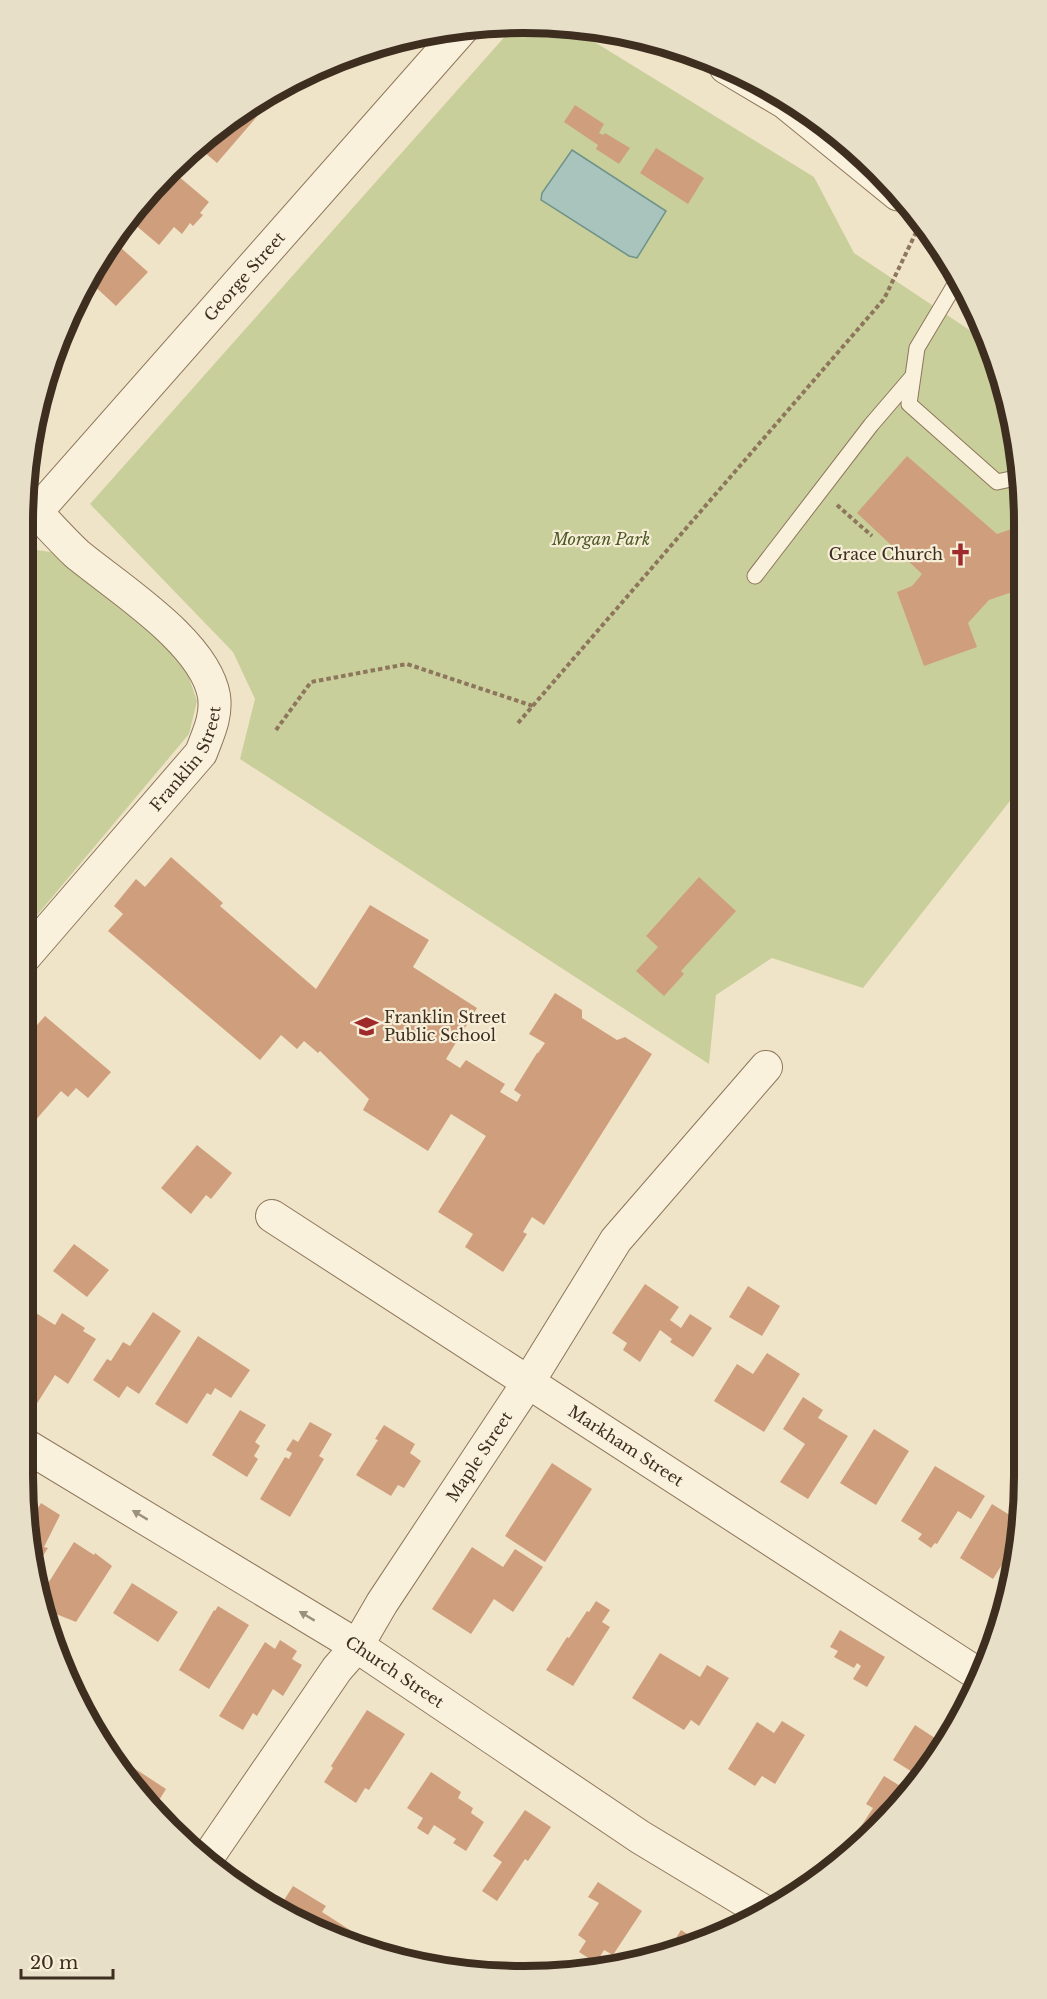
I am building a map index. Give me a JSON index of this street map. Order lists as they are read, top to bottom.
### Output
{
  "streets": {
    "street": [
      "George Street",
      "Franklin Street",
      "Markham Street",
      "Maple Street",
      "Church Street"
    ]
  },
  "crossings": [
    ["Markham Street", "Maple Street"],
    ["Maple Street", "Church Street"]
  ],
  "one_way": ["Church Street"],
  "parks": ["Morgan Park"],
  "places": {
    "church": ["Grace Church"],
    "school or university": ["Franklin Street Public School"]
  },
  "scale_bar": "20 m"
}
